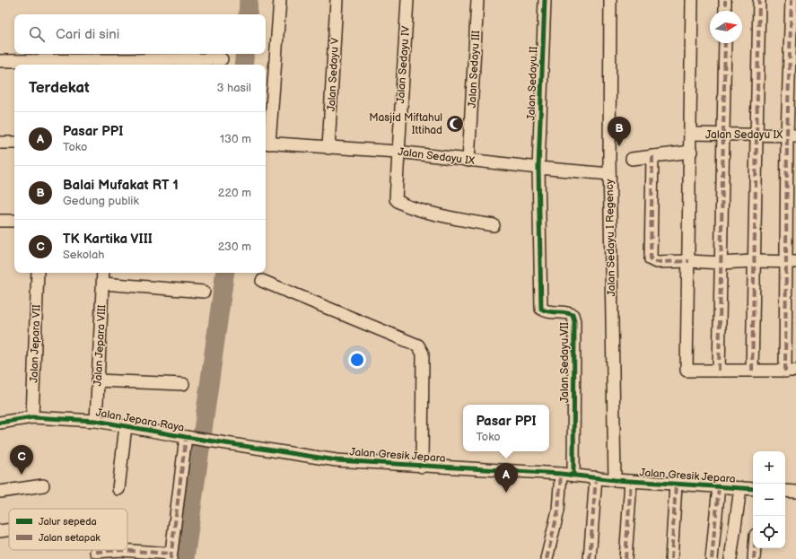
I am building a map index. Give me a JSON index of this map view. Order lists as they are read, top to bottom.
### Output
{
  "streets": {
    "street": [
      "Jalan Sedayu IV",
      "Jalan Sedayu III",
      "Jalan Sedayu V",
      "Jalan Sedayu II",
      "Jalan Sedayu IX",
      "Jalan Sedayu I Regency",
      "Jalan Jepara VII",
      "Jalan Jepara VIII",
      "Jalan Sedayu VII",
      "Jalan Jepara Raya",
      "Jalan Gresik Jepara"
    ]
  },
  "crossings": [
    ["Jalan Sedayu IV", "Jalan Sedayu IX"],
    ["Jalan Sedayu III", "Jalan Sedayu IX"],
    ["Jalan Sedayu V", "Jalan Sedayu IX"],
    ["Jalan Sedayu II", "Jalan Sedayu IX"],
    ["Jalan Sedayu II", "Jalan Sedayu VII"],
    ["Jalan Sedayu IX", "Jalan Sedayu I Regency"],
    ["Jalan Sedayu IX", "Jalan Sedayu VII"],
    ["Jalan Sedayu I Regency", "Jalan Gresik Jepara"],
    ["Jalan Jepara VII", "Jalan Jepara Raya"],
    ["Jalan Jepara VIII", "Jalan Jepara Raya"],
    ["Jalan Sedayu VII", "Jalan Gresik Jepara"],
    ["Jalan Jepara Raya", "Jalan Gresik Jepara"]
  ],
  "places": {
    "mosque": ["Masjid Miftahul Ittihad"]
  },
  "legend": ["Jalur sepeda", "Jalan setapak"],
  "north": "right",
  "page": {
    "search": "Cari di sini",
    "heading": ["Terdekat", "3 hasil"],
    "list": [
      {
        "mark": "A",
        "name": "Pasar PPI",
        "note": "Toko",
        "value": "130 m"
      },
      {
        "mark": "B",
        "name": "Balai Mufakat RT 1",
        "note": "Gedung publik",
        "value": "220 m"
      },
      {
        "mark": "C",
        "name": "TK Kartika VIII",
        "note": "Sekolah",
        "value": "230 m"
      }
    ],
    "pins": ["B", "C", "A"],
    "popup": ["Pasar PPI", "Toko"],
    "map_buttons": ["+", "−"]
  }
}
